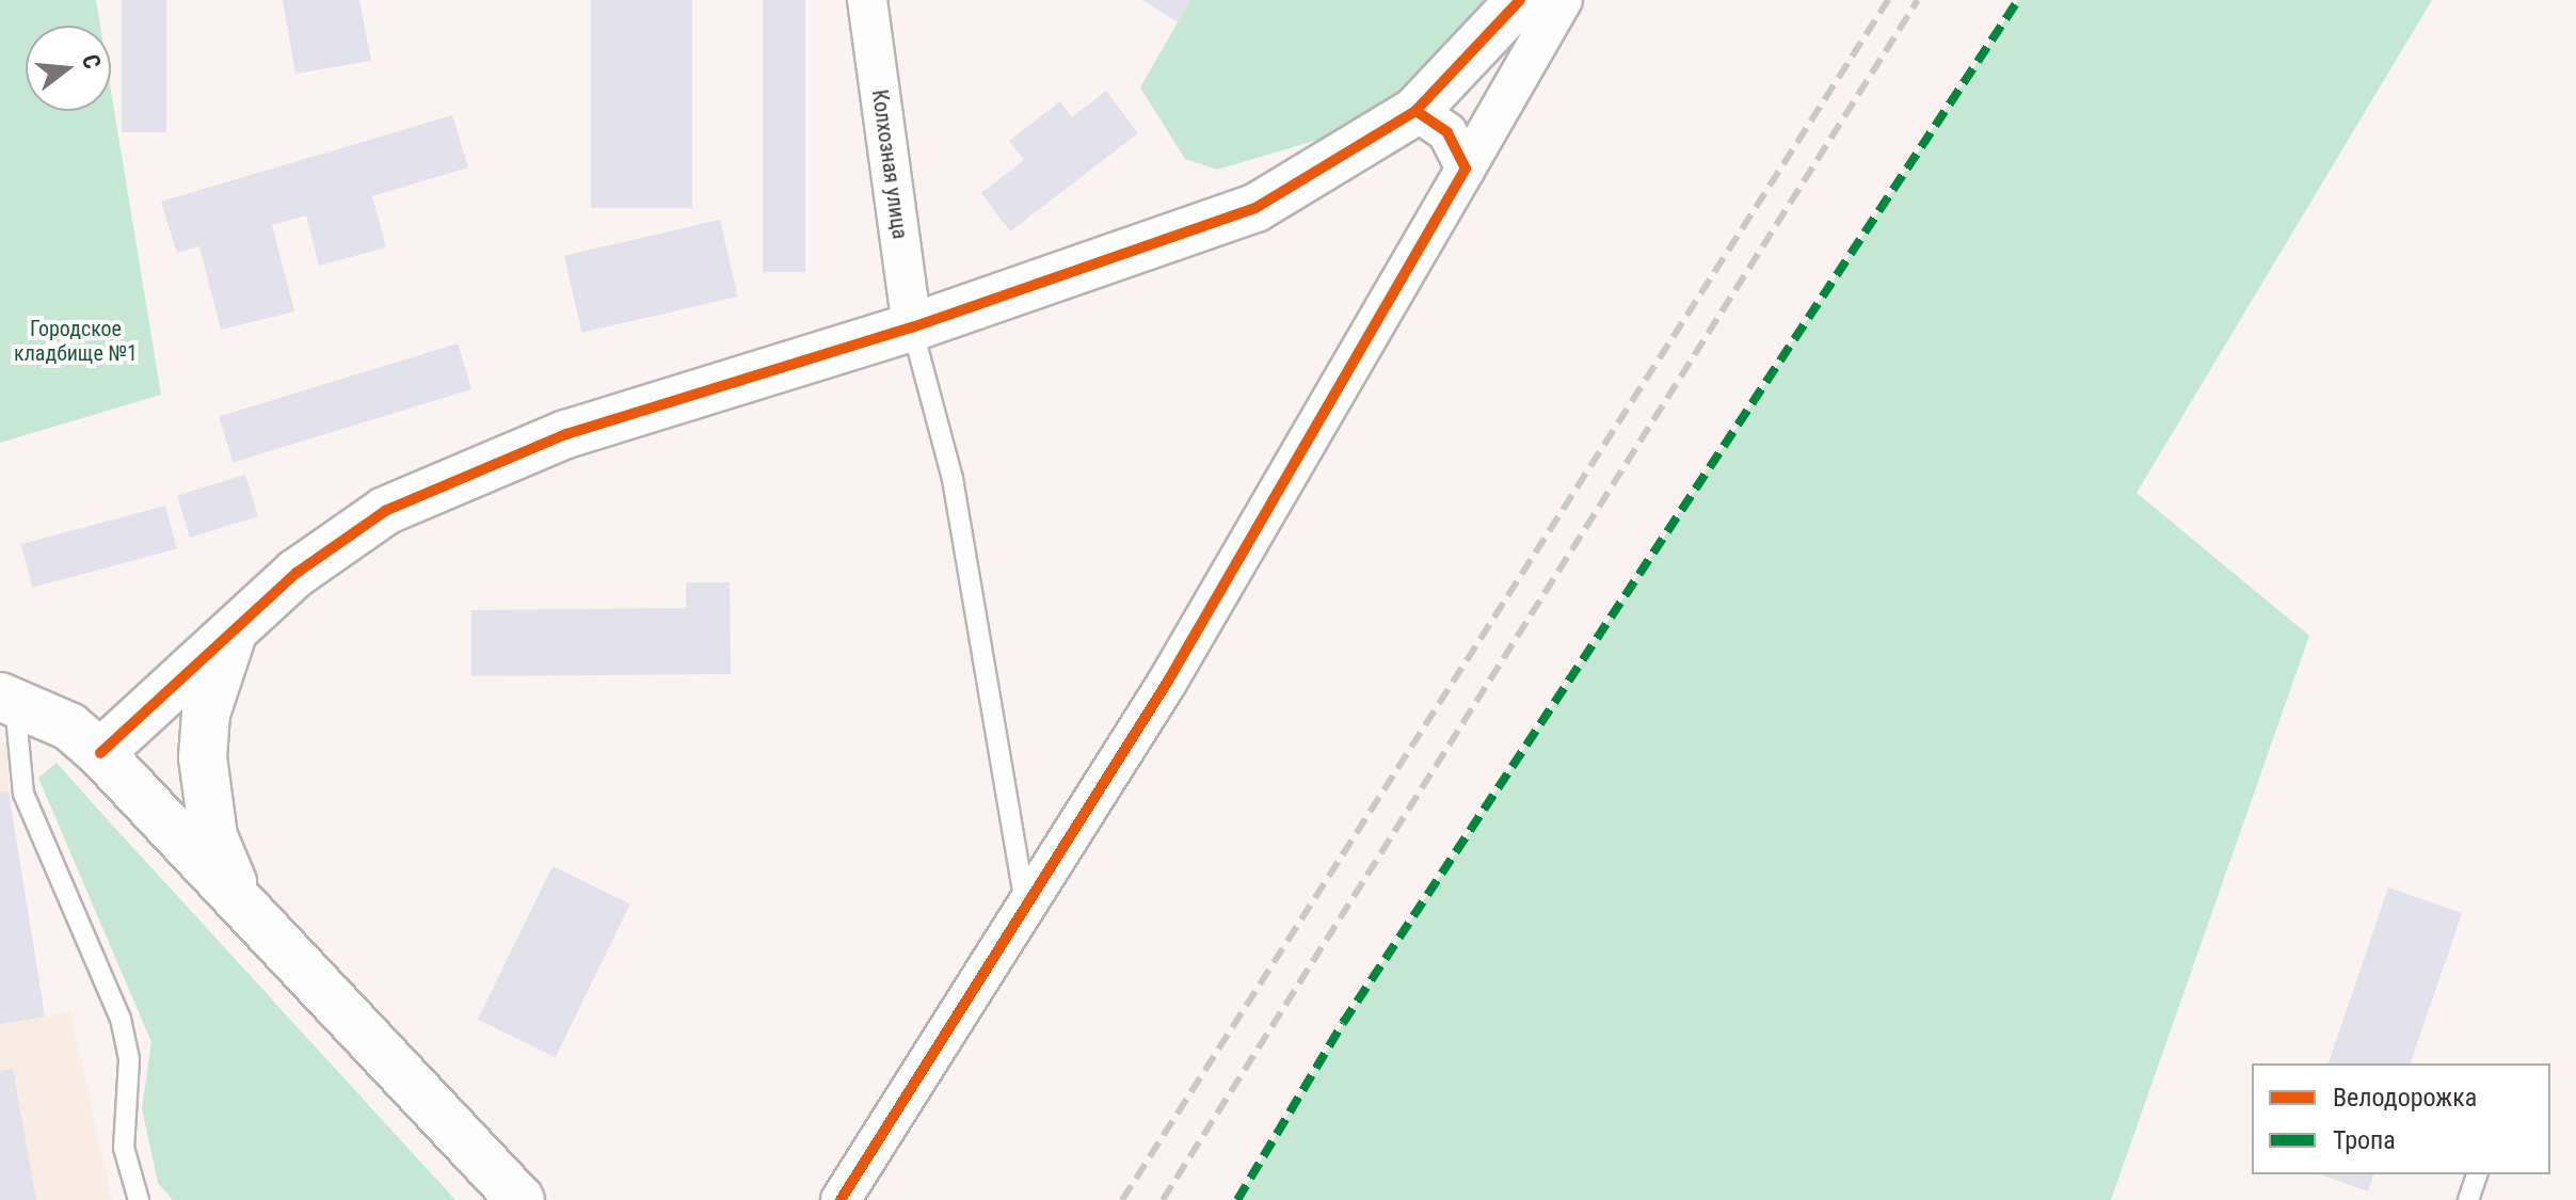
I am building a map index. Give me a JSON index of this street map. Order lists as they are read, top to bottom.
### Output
{
  "streets": {
    "street": ["Колхозная улица"]
  },
  "parks": ["Городское кладбище №1"],
  "legend": ["Велодорожка", "Тропа"],
  "north": "right"
}
